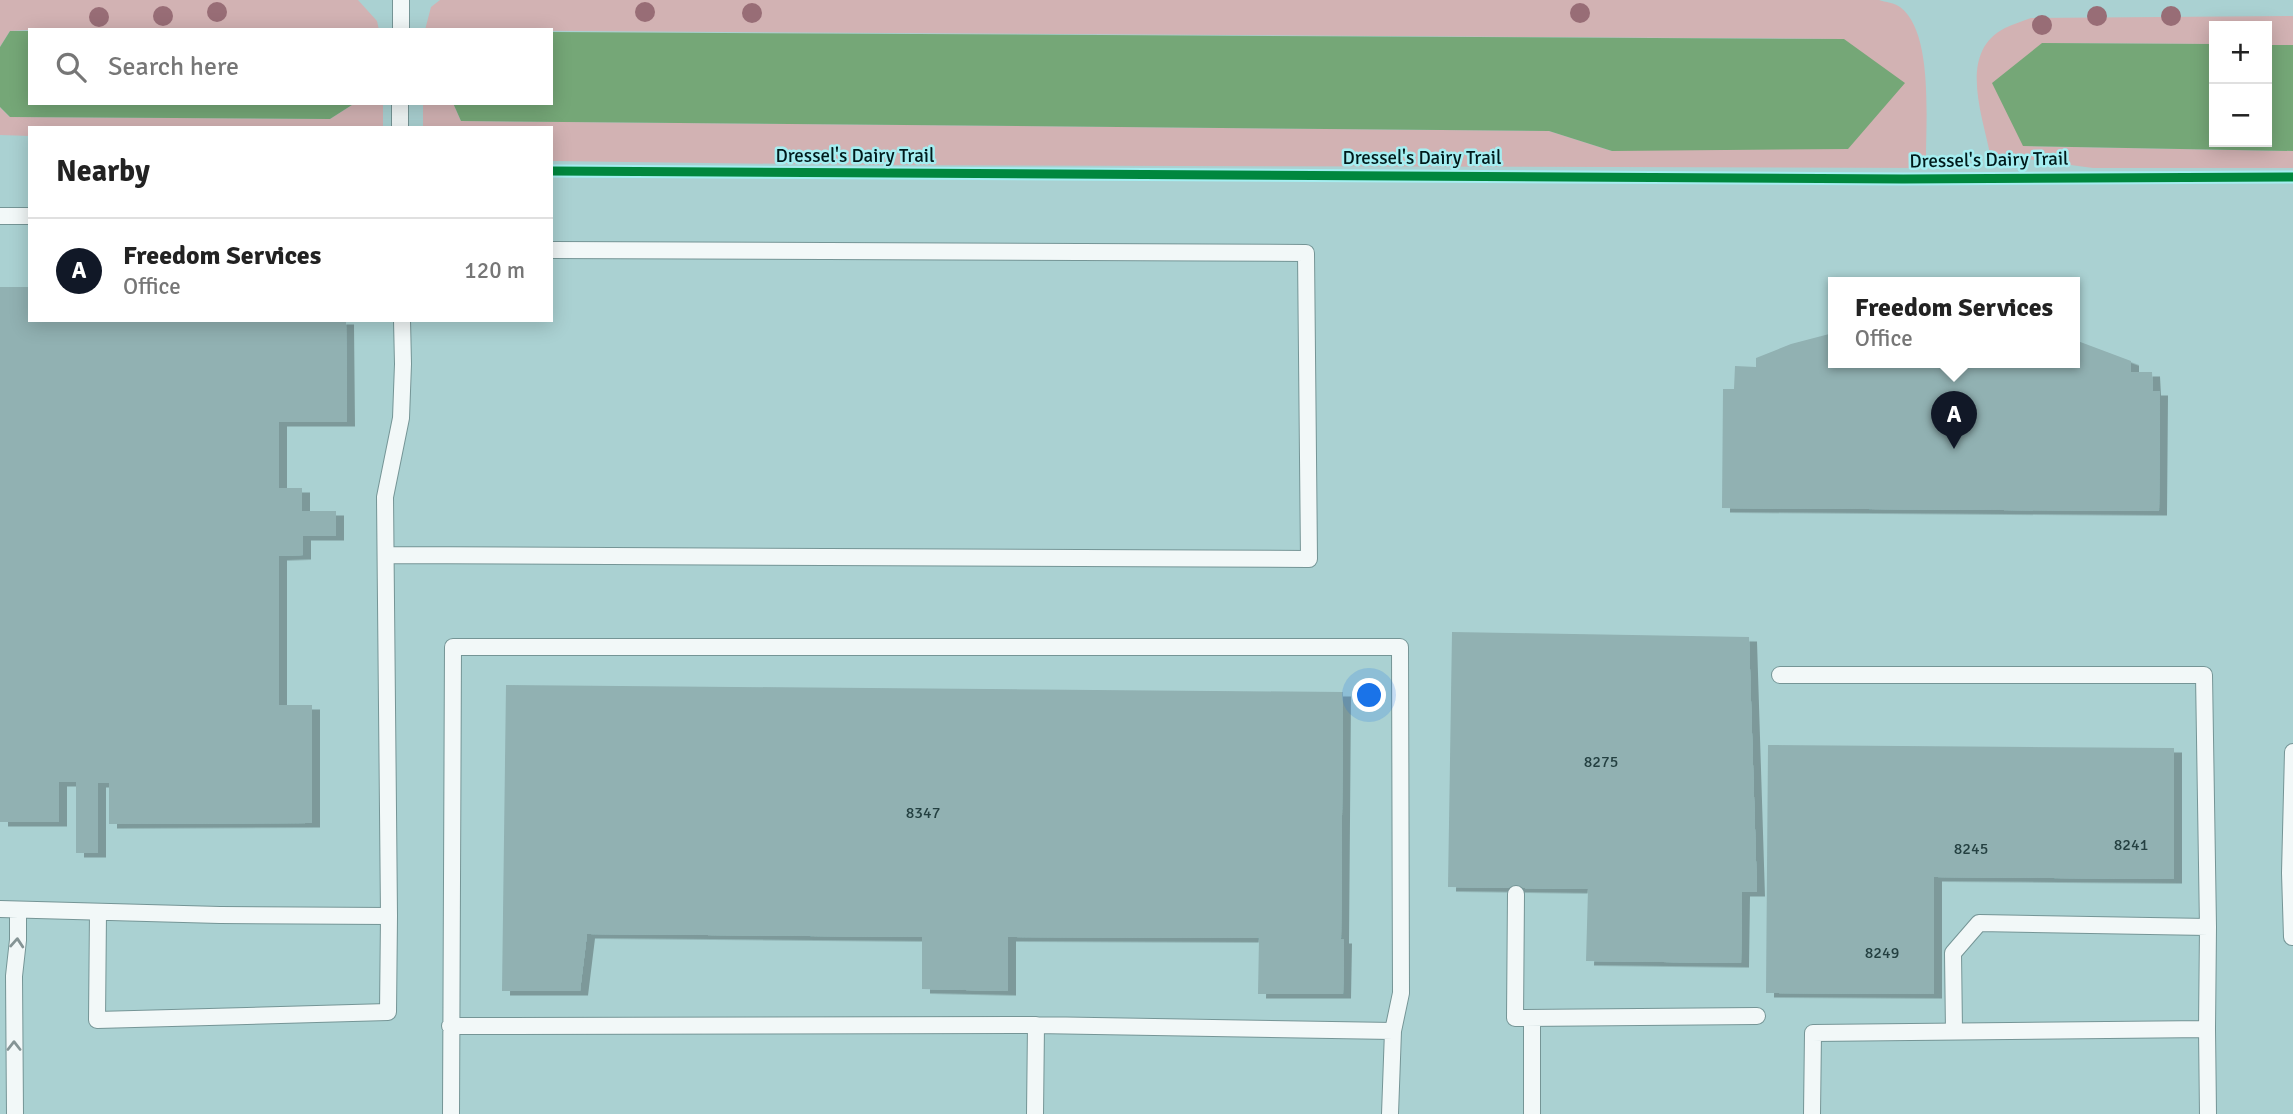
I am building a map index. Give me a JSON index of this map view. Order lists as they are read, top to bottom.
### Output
{
  "streets": {
    "cycle path": ["Dressel's Dairy Trail"]
  },
  "house_numbers": [
    "8275",
    "8347",
    "8241",
    "8245",
    "8249"
  ],
  "page": {
    "map_buttons": ["+", "−"],
    "search": "Search here",
    "heading": "Nearby",
    "list": [
      {
        "mark": "A",
        "name": "Freedom Services",
        "note": "Office",
        "value": "120 m"
      }
    ],
    "popup": ["Freedom Services", "Office"],
    "pins": "A"
  }
}
